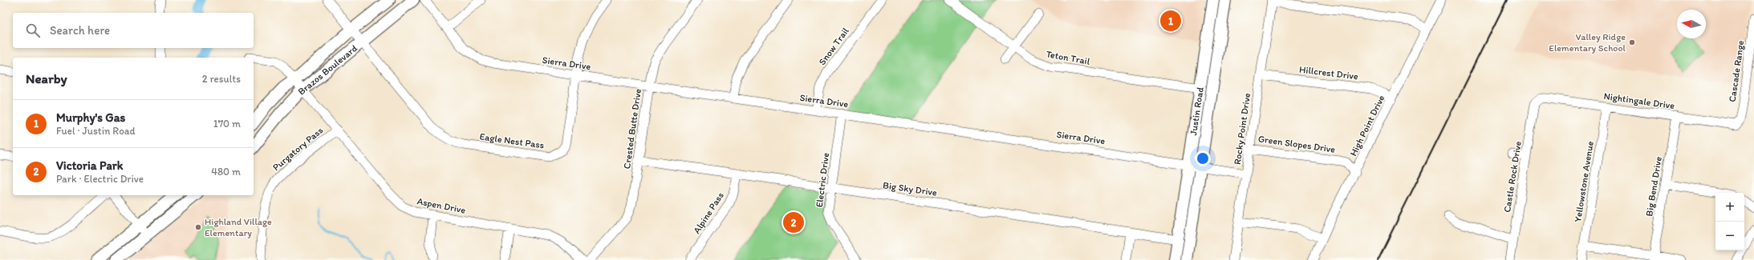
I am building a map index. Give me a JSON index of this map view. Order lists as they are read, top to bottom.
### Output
{
  "streets": {
    "main road": ["Brazos Boulevard", "Justin Road"],
    "street": [
      "Snow Trail",
      "Teton Trail",
      "Sierra Drive",
      "Cascade Range",
      "Hillcrest Drive",
      "Nightingale Drive",
      "High Point Drive",
      "Crested Butte Drive",
      "Rocky Point Drive",
      "Eagle Nest Pass",
      "Green Slopes Drive",
      "Purgatory Pass",
      "Castle Rock Drive",
      "Electric Drive",
      "Yellowstone Avenue",
      "Big Bend Drive",
      "Big Sky Drive",
      "Aspen Drive",
      "Alpine Pass"
    ]
  },
  "crossings": [
    ["Snow Trail", "Sierra Drive"],
    ["Teton Trail", "Justin Road"],
    ["Sierra Drive", "Justin Road"],
    ["Sierra Drive", "Crested Butte Drive"],
    ["Sierra Drive", "Rocky Point Drive"],
    ["Sierra Drive", "Eagle Nest Pass"],
    ["Sierra Drive", "Electric Drive"],
    ["Brazos Boulevard", "Eagle Nest Pass"],
    ["Brazos Boulevard", "Aspen Drive"],
    ["Cascade Range", "Nightingale Drive"],
    ["Hillcrest Drive", "High Point Drive"],
    ["Hillcrest Drive", "Rocky Point Drive"],
    ["Nightingale Drive", "Castle Rock Drive"],
    ["Nightingale Drive", "Yellowstone Avenue"],
    ["Nightingale Drive", "Big Bend Drive"],
    ["Justin Road", "Big Sky Drive"],
    ["High Point Drive", "Green Slopes Drive"],
    ["Crested Butte Drive", "Big Sky Drive"],
    ["Rocky Point Drive", "Green Slopes Drive"],
    ["Purgatory Pass", "Aspen Drive"],
    ["Electric Drive", "Big Sky Drive"],
    ["Big Sky Drive", "Alpine Pass"]
  ],
  "places": ["Valley Ridge Elementary School", "Highland Village Elementary"],
  "north": "left",
  "page": {
    "pins": ["1", "2"],
    "search": "Search here",
    "heading": ["Nearby", "2 results"],
    "list": [
      {
        "mark": "1",
        "name": "Murphy's Gas",
        "note": "Fuel · Justin Road",
        "value": "170 m"
      },
      {
        "mark": "2",
        "name": "Victoria Park",
        "note": "Park · Electric Drive",
        "value": "480 m"
      }
    ],
    "map_buttons": ["+", "−"]
  }
}
